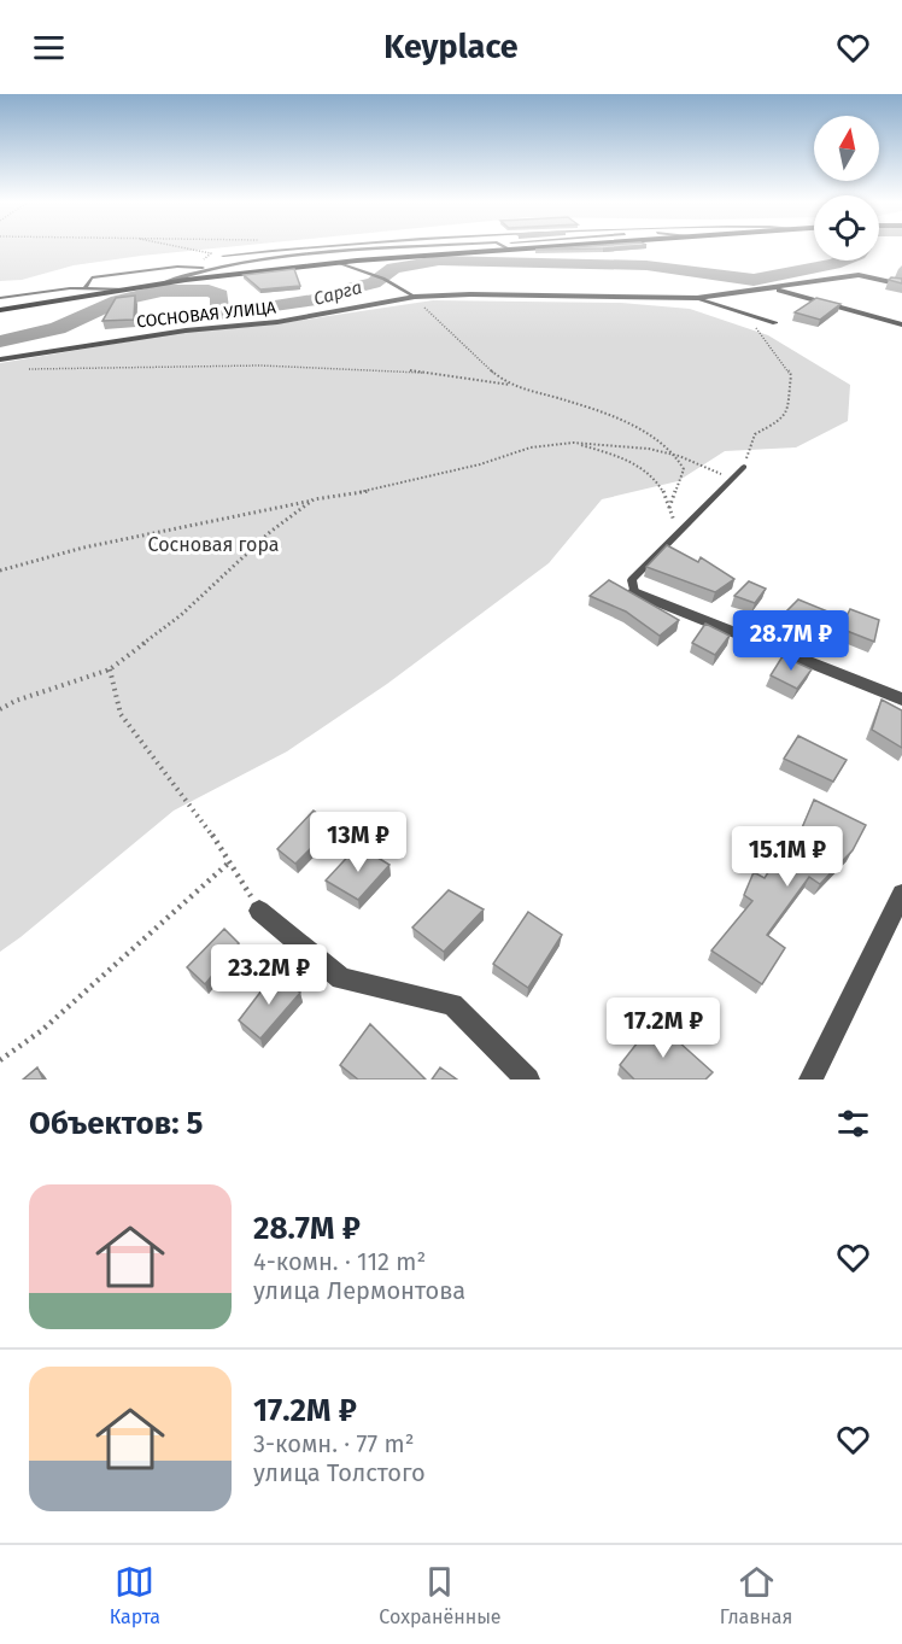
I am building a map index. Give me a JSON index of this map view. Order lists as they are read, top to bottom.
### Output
{
  "streets": {
    "street": ["СОСНОВАЯ УЛИЦА"]
  },
  "water": ["Сарга"],
  "parks": ["Сосновая гора"],
  "north": "top",
  "page": {
    "header": "Keyplace",
    "price": [
      "28.7M ₽",
      "13M ₽",
      "15.1M ₽",
      "23.2M ₽",
      "17.2M ₽"
    ],
    "heading": "Объектов: 5",
    "list": [
      {
        "name": "28.7M ₽",
        "note": "4-комн. · 112 m² · улица Лермонтова"
      },
      {
        "name": "17.2M ₽",
        "note": "3-комн. · 77 m² · улица Толстого"
      }
    ],
    "tabs": ["Карта", "Сохранённые", "Главная"]
  }
}
